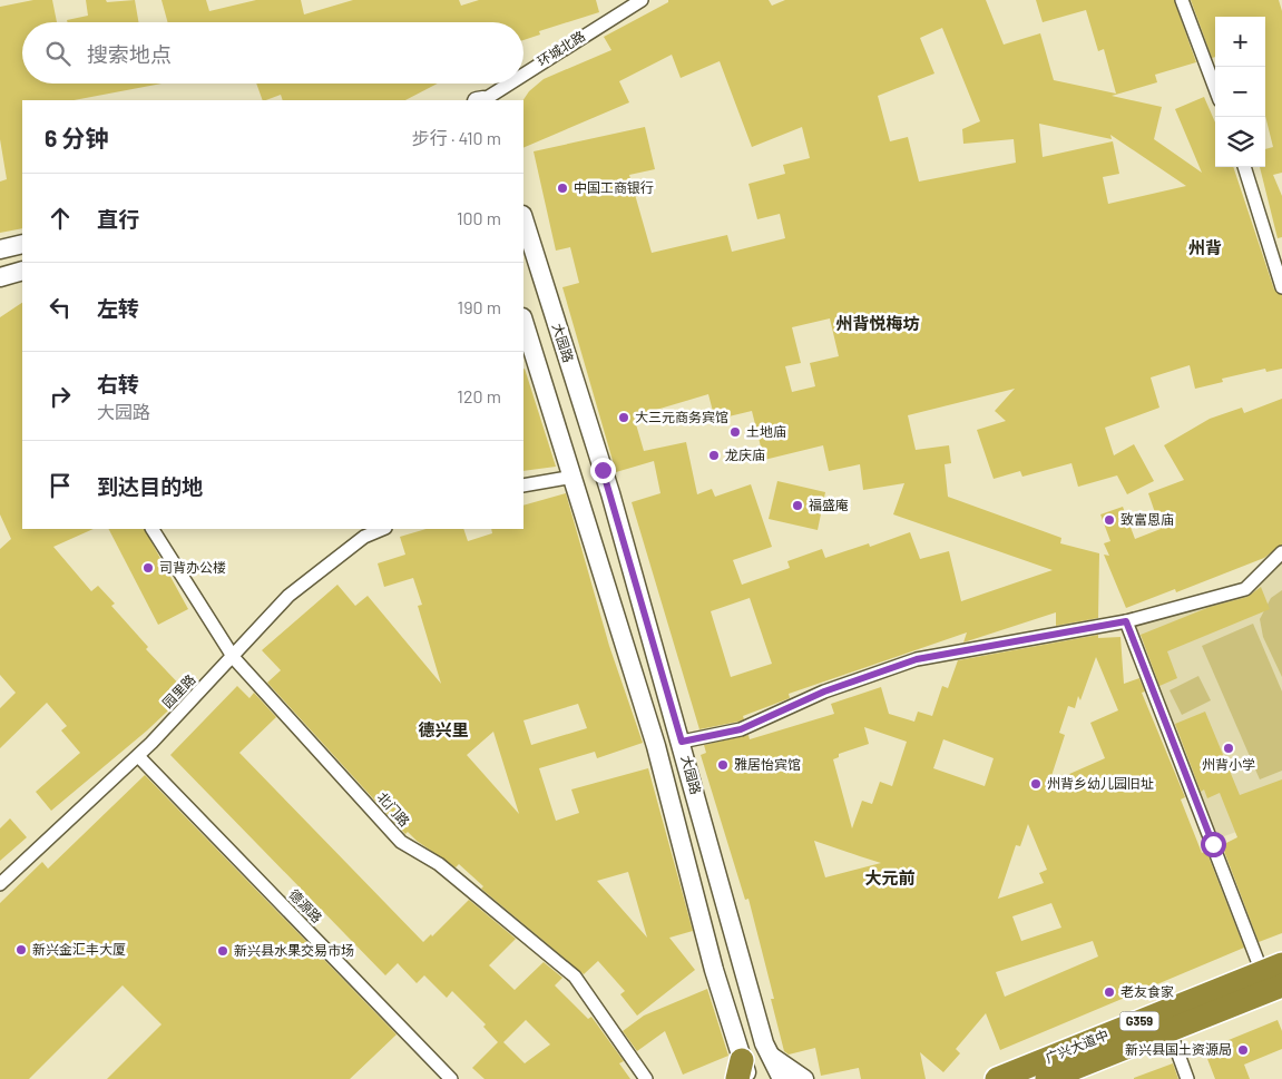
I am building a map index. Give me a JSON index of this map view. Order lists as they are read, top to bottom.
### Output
{
  "streets": {
    "highway": ["G359", "广兴大道中"],
    "main road": ["大园路"],
    "street": [
      "环城北路",
      "园里路",
      "北门路",
      "德源路"
    ]
  },
  "crossings": [
    ["园里路", "北门路"],
    ["园里路", "德源路"]
  ],
  "districts": [
    "州背",
    "州背悦梅坊",
    "德兴里",
    "大元前"
  ],
  "places": [
    "中国工商银行",
    "大三元商务宾馆",
    "土地庙",
    "龙庆庙",
    "福盛庵",
    "致富恩庙",
    "司背办公楼",
    "州背小学",
    "雅居怡宾馆",
    "州背乡幼儿园旧址",
    "新兴金汇丰大厦",
    "新兴县水果交易市场",
    "老友食家",
    "新兴县国土资源局"
  ],
  "page": {
    "map_buttons": ["+", "−"],
    "search": "搜索地点",
    "heading": ["6 分钟", "步行 · 410 m"],
    "list": [
      ["直行", "100 m"],
      ["左转", "190 m"],
      ["右转", "大园路", "120 m"],
      "到达目的地"
    ]
  }
}
